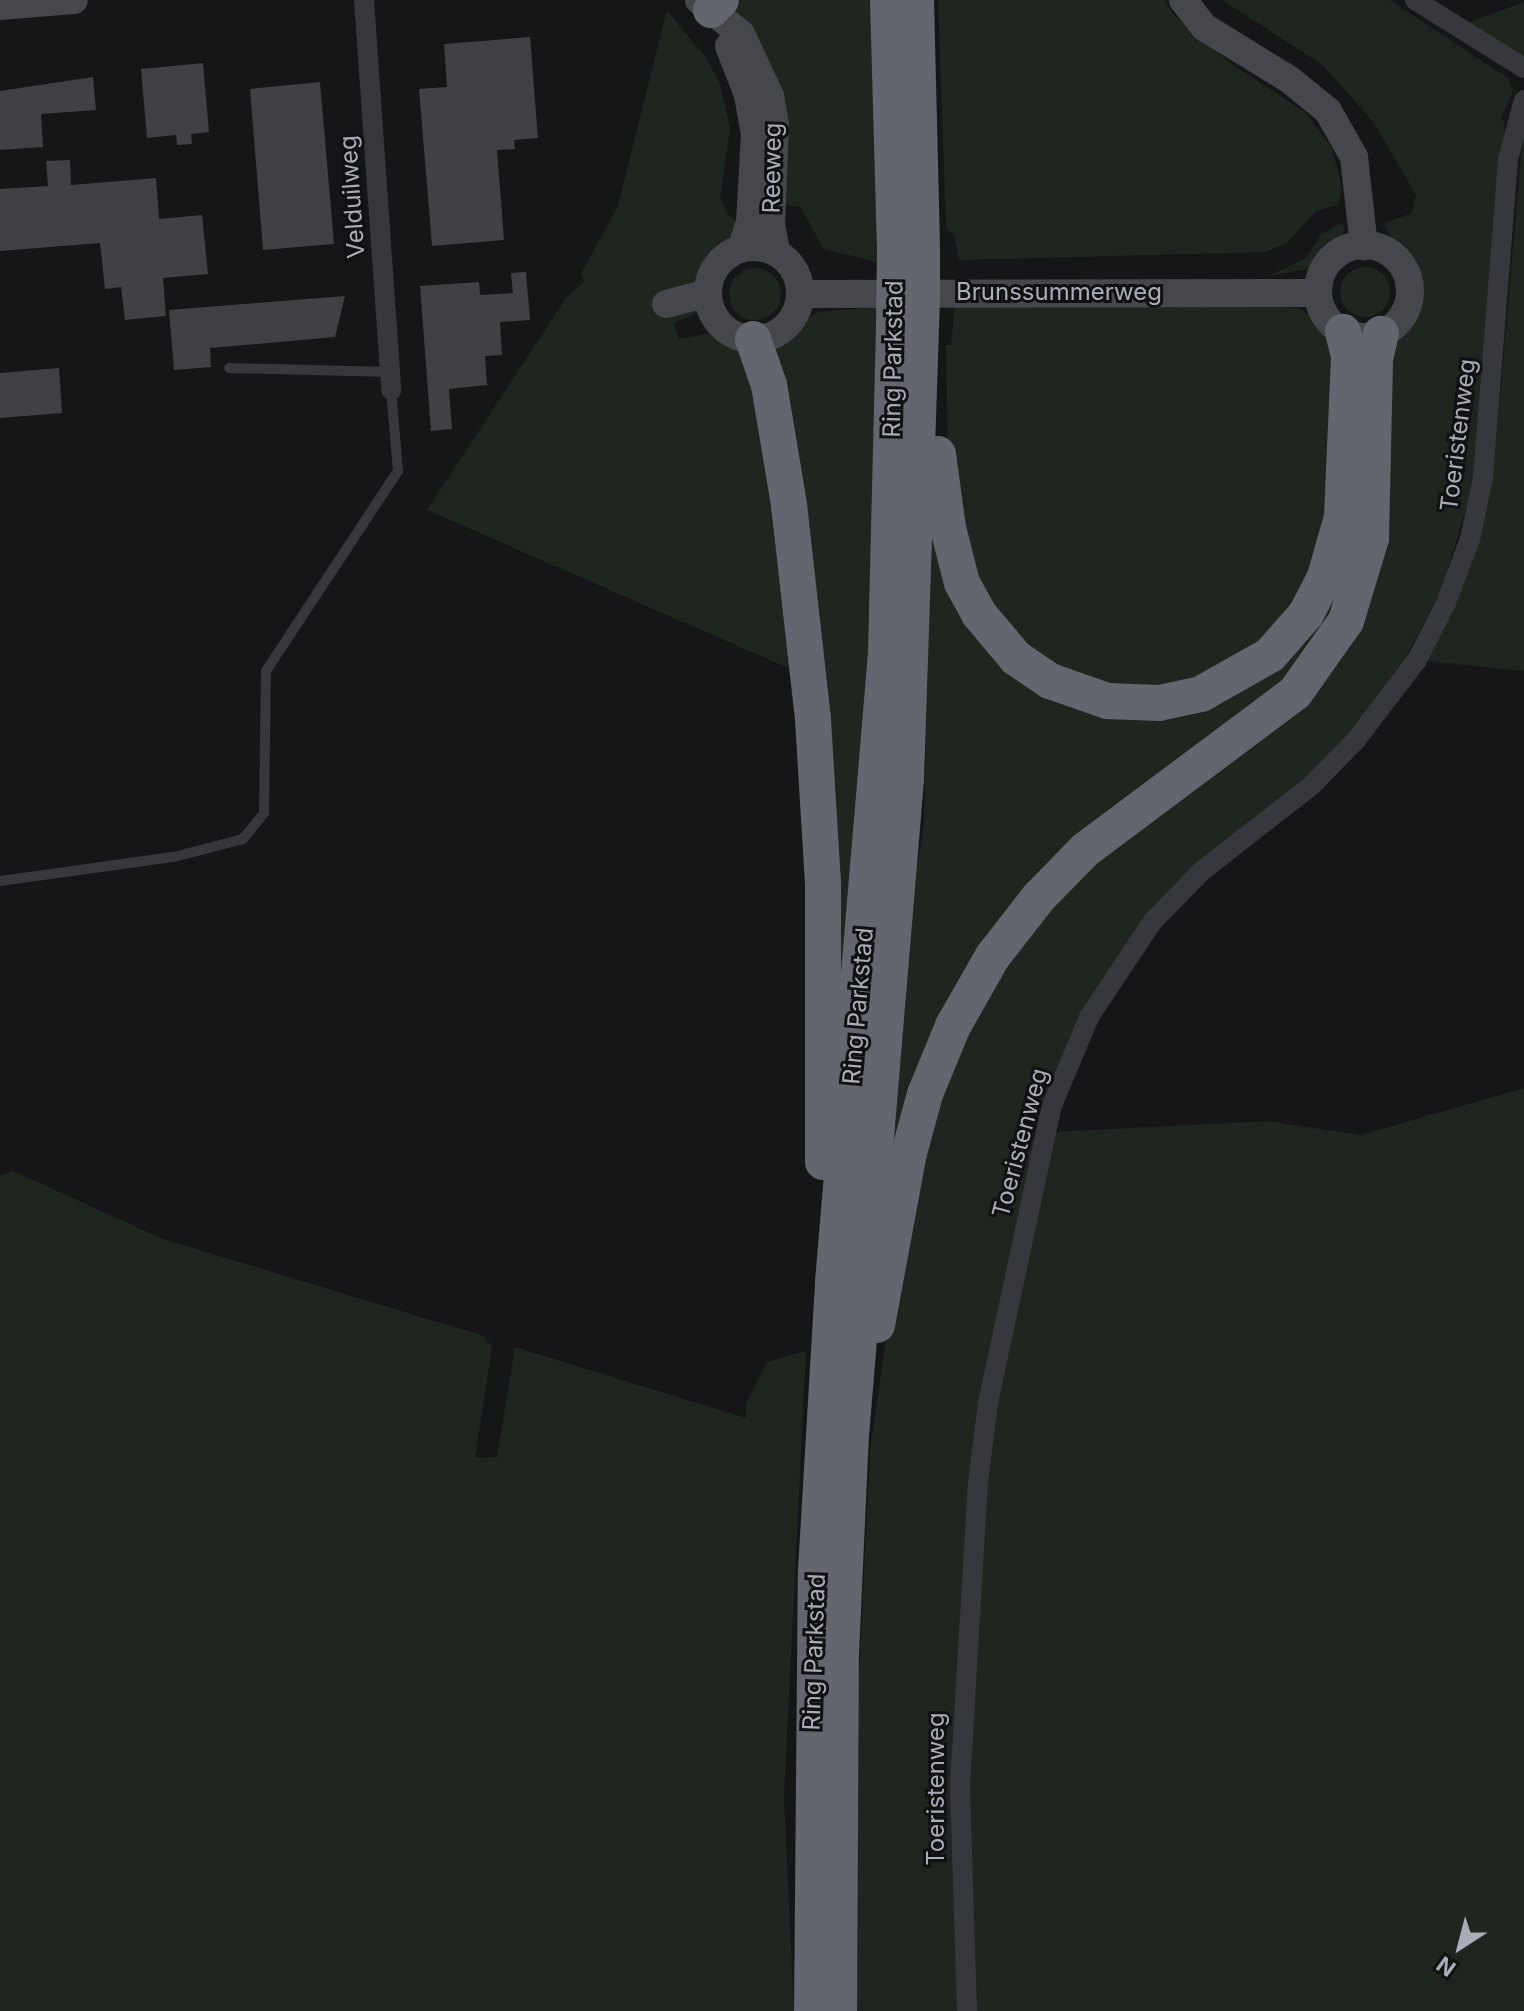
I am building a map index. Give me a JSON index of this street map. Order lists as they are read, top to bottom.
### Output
{
  "streets": {
    "highway": ["Ring Parkstad"],
    "street": [
      "Reeweg",
      "Velduilweg",
      "Brunssummerweg",
      "Toeristenweg"
    ]
  },
  "crossings": [
    ["Reeweg", "Brunssummerweg"]
  ],
  "north": "bottom left"
}
